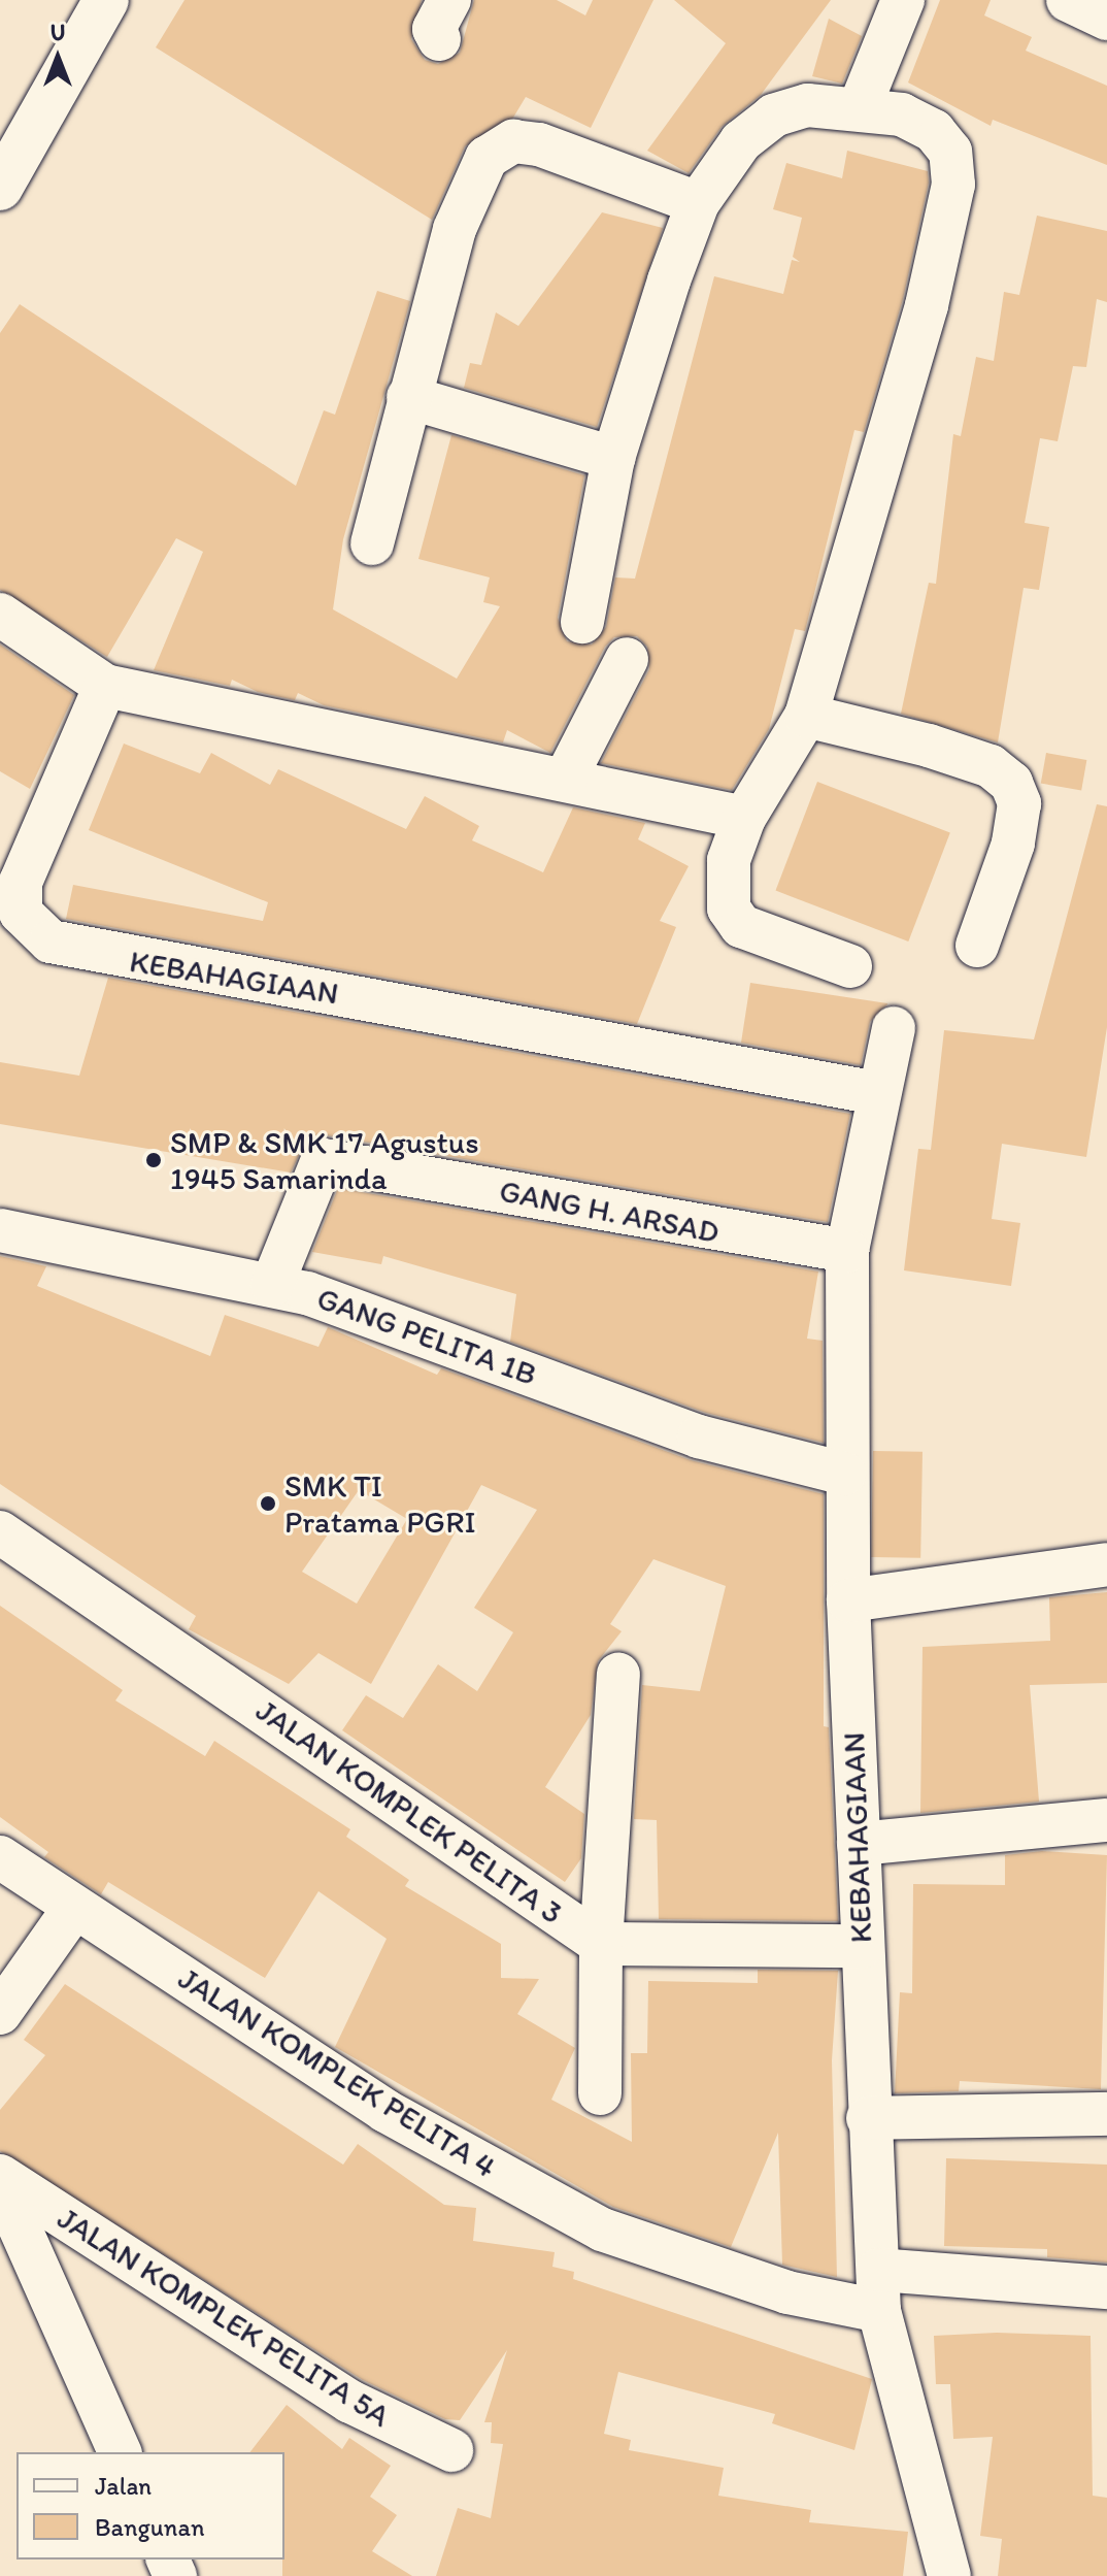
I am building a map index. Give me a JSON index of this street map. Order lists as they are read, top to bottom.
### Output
{
  "streets": {
    "street": [
      "KEBAHAGIAAN",
      "GANG H. ARSAD",
      "GANG PELITA 1B",
      "JALAN KOMPLEK PELITA 3",
      "JALAN KOMPLEK PELITA 4",
      "JALAN KOMPLEK PELITA 5A"
    ]
  },
  "crossings": [
    ["KEBAHAGIAAN", "GANG H. ARSAD"],
    ["KEBAHAGIAAN", "GANG PELITA 1B"],
    ["KEBAHAGIAAN", "JALAN KOMPLEK PELITA 4"],
    ["GANG H. ARSAD", "GANG PELITA 1B"]
  ],
  "places": ["SMP & SMK 17 Agustus 1945 Samarinda", "SMK TI Pratama PGRI"],
  "legend": ["Jalan", "Bangunan"],
  "north": "top"
}
